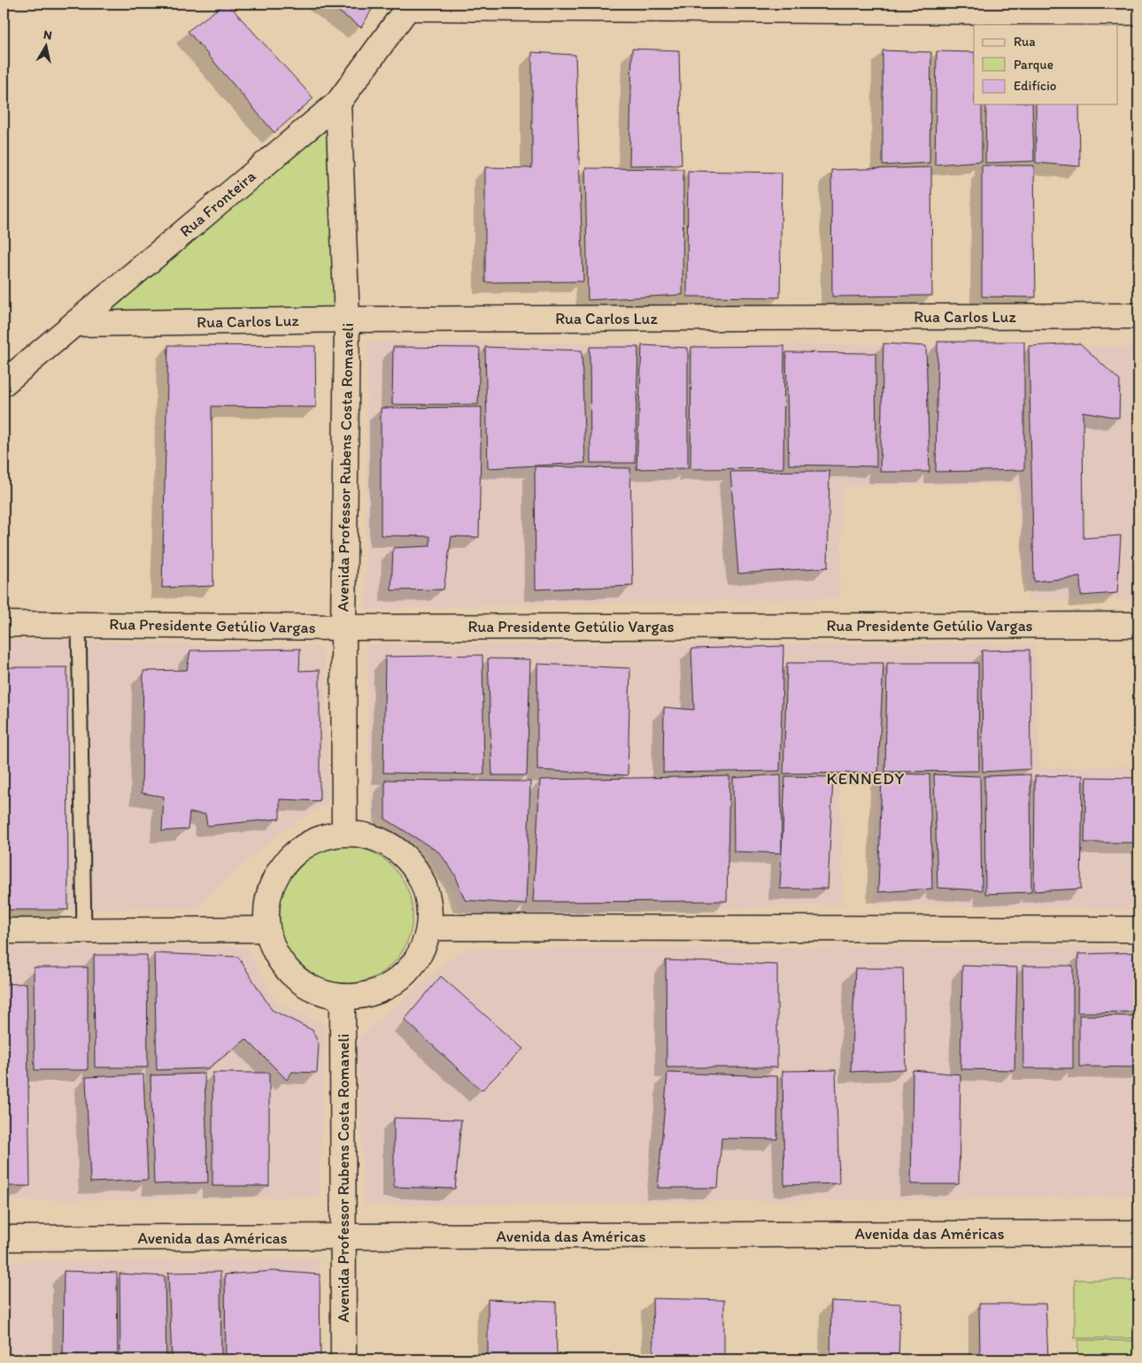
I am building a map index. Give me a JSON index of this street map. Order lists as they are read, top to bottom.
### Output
{
  "streets": {
    "street": [
      "Rua Fronteira",
      "Rua Carlos Luz",
      "Avenida Professor Rubens Costa Romaneli",
      "Rua Presidente Getúlio Vargas",
      "Avenida das Américas"
    ]
  },
  "crossings": [
    ["Rua Fronteira", "Rua Carlos Luz"],
    ["Rua Fronteira", "Avenida Professor Rubens Costa Romaneli"],
    ["Rua Carlos Luz", "Avenida Professor Rubens Costa Romaneli"],
    ["Avenida Professor Rubens Costa Romaneli", "Rua Presidente Getúlio Vargas"],
    ["Avenida Professor Rubens Costa Romaneli", "Avenida das Américas"]
  ],
  "districts": ["KENNEDY"],
  "legend": ["Rua", "Parque", "Edifício"],
  "north": "top"
}
